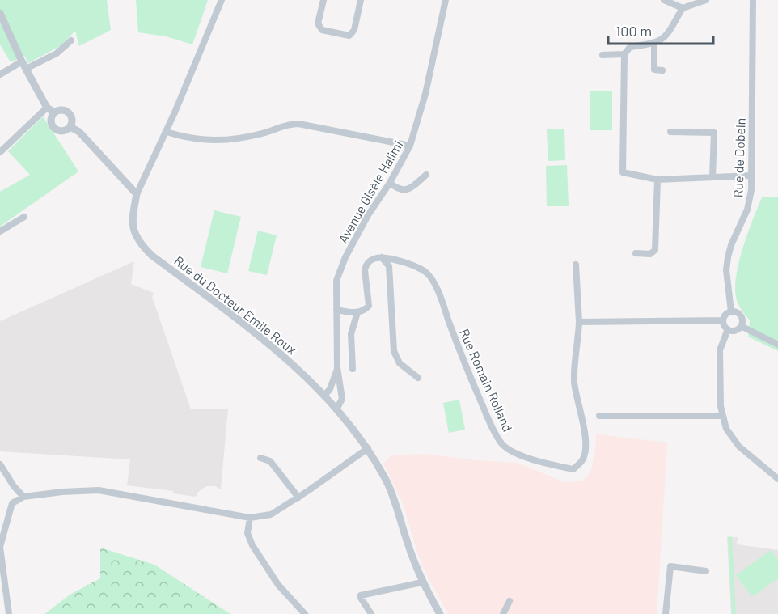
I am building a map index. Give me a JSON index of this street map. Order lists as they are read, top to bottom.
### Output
{
  "streets": {
    "street": [
      "Rue de Dobeln",
      "Avenue Gisèle Halimi",
      "Rue du Docteur Émile Roux",
      "Rue Romain Rolland"
    ]
  },
  "crossings": [
    ["Avenue Gisèle Halimi", "Rue du Docteur Émile Roux"]
  ],
  "scale_bar": "100 m"
}
